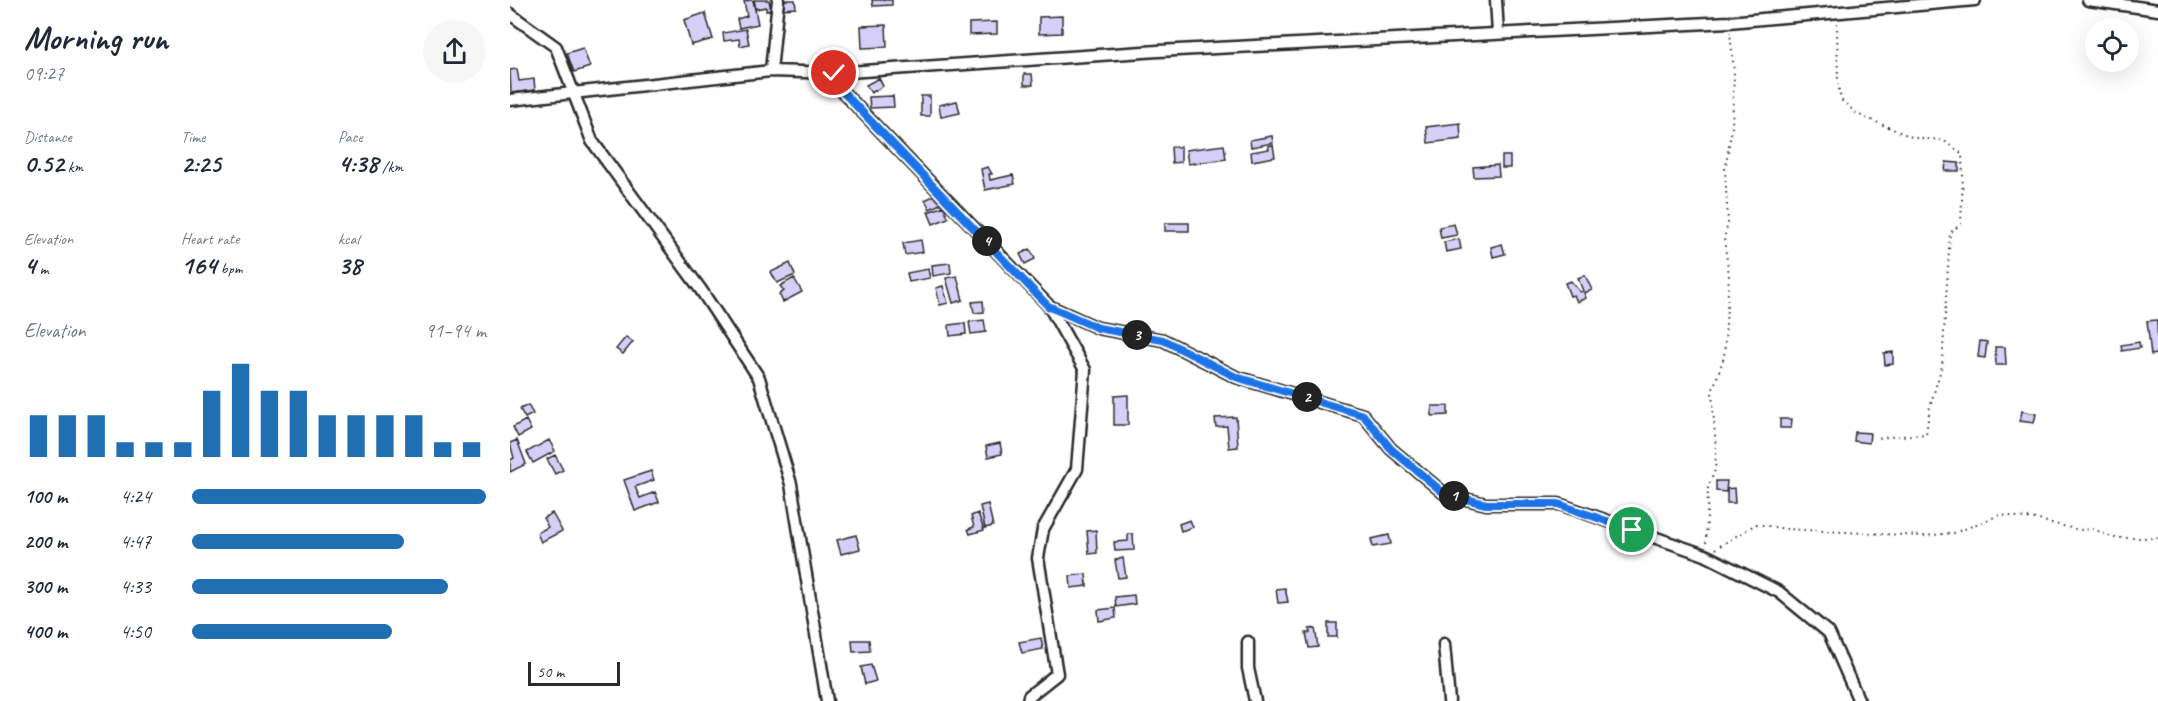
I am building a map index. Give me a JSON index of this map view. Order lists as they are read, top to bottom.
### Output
{
  "scale_bar": "50 m",
  "page": {
    "heading": ["Morning run", "09:27"],
    "stats": [
      ["Distance", "0.52 km"],
      ["Time", "2:25"],
      ["Pace", "4:38 /km"],
      ["Elevation", "4 m"],
      ["Heart rate", "164 bpm"],
      ["kcal", "38"]
    ],
    "pins": [
      "4",
      "3",
      "2",
      "1"
    ],
    "chart": ["Elevation", "91–94 m"],
    "list": [
      {
        "name": "100 m",
        "note": "4:24"
      },
      {
        "name": "200 m",
        "note": "4:47"
      },
      {
        "name": "300 m",
        "note": "4:33"
      },
      {
        "name": "400 m",
        "note": "4:50"
      }
    ],
    "scale": "50 m"
  }
}
